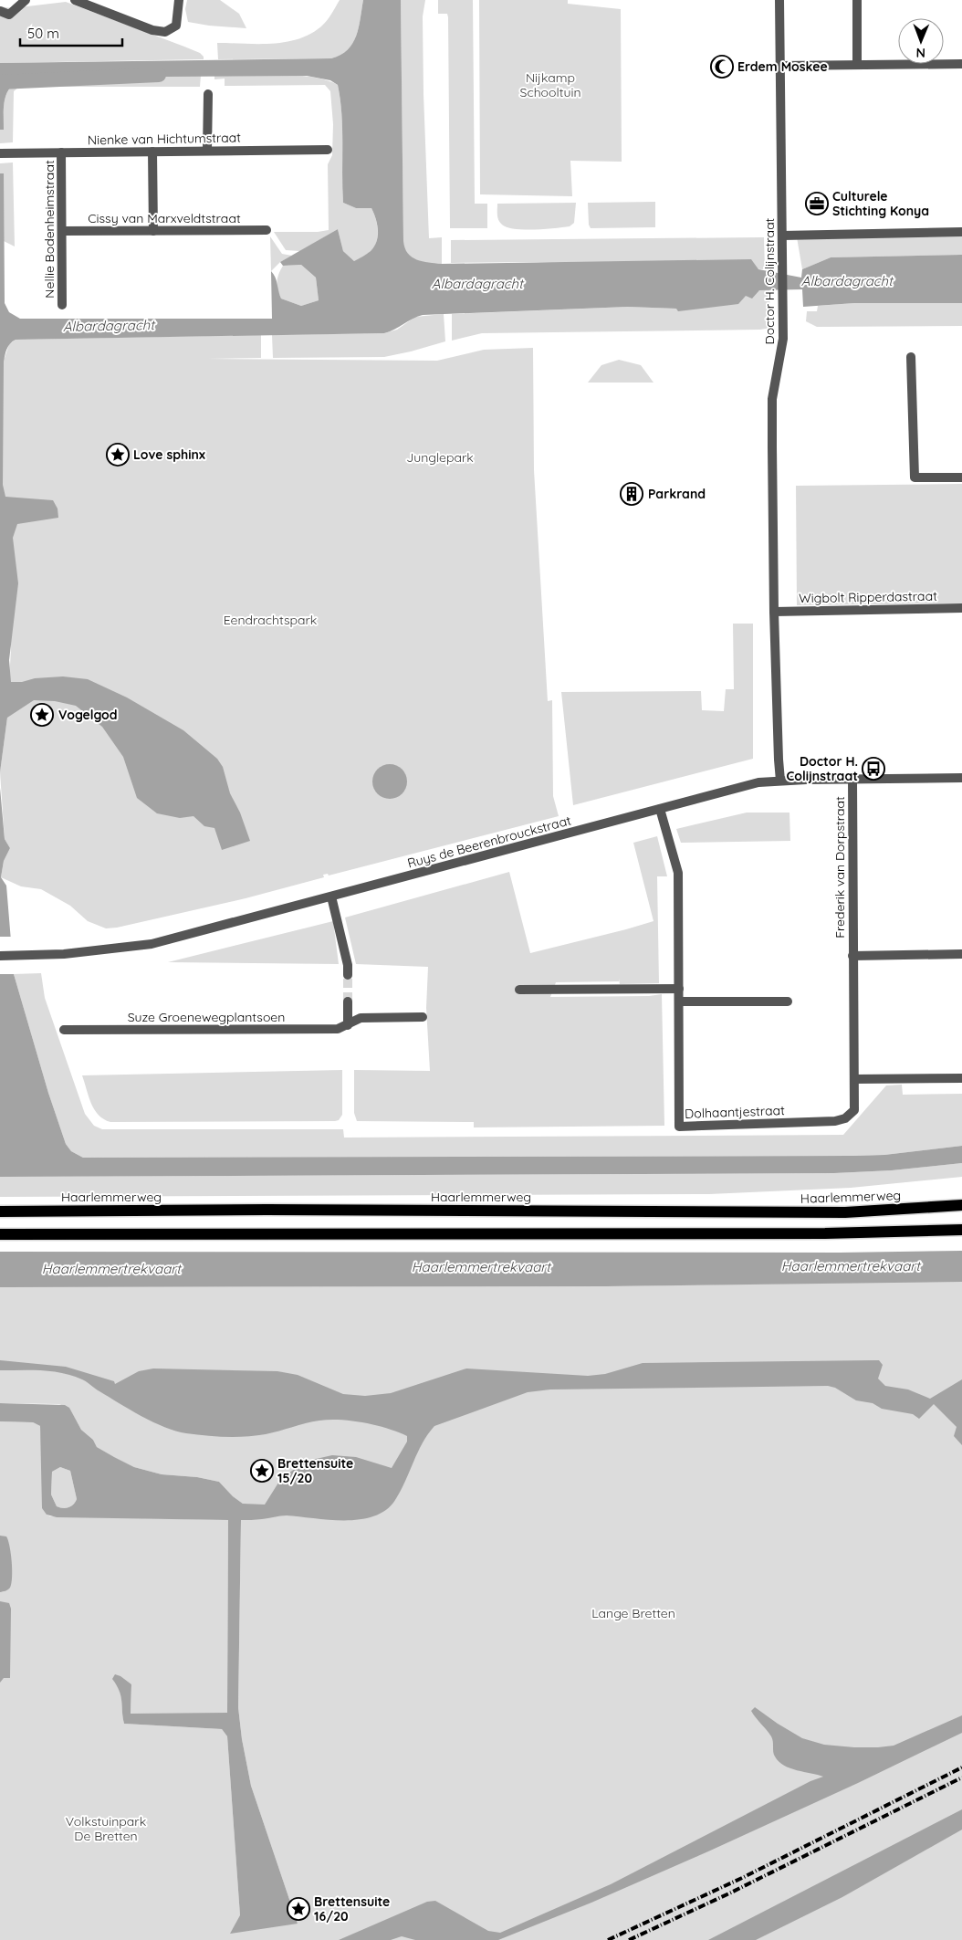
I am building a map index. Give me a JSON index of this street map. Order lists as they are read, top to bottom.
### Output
{
  "streets": {
    "main road": ["Haarlemmerweg"],
    "street": [
      "Nienke van Hichtumstraat",
      "Cissy van Marxveldtstraat",
      "Nellie Bodenheimstraat",
      "Doctor H. Colijnstraat",
      "Wigbolt Ripperdastraat",
      "Ruys de Beerenbrouckstraat",
      "Frederik van Dorpstraat",
      "Suze Groenewegplantsoen",
      "Dolhaantjestraat"
    ]
  },
  "crossings": [
    ["Nienke van Hichtumstraat", "Nellie Bodenheimstraat"],
    ["Cissy van Marxveldtstraat", "Nellie Bodenheimstraat"],
    ["Doctor H. Colijnstraat", "Wigbolt Ripperdastraat"],
    ["Doctor H. Colijnstraat", "Ruys de Beerenbrouckstraat"],
    ["Ruys de Beerenbrouckstraat", "Frederik van Dorpstraat"],
    ["Ruys de Beerenbrouckstraat", "Dolhaantjestraat"],
    ["Frederik van Dorpstraat", "Dolhaantjestraat"]
  ],
  "water": ["Albardagracht", "Haarlemmertrekvaart"],
  "parks": [
    "Nijkamp Schooltuin",
    "Junglepark",
    "Eendrachtspark",
    "Lange Bretten",
    "Volkstuinpark De Bretten"
  ],
  "places": {
    "mosque": ["Erdem Moskee"],
    "office": ["Culturele Stichting Konya"],
    "place": [
      "Love sphinx",
      "Vogelgod",
      "Brettensuite 15/20",
      "Brettensuite 16/20"
    ],
    "building": ["Parkrand"],
    "bus stop": ["Doctor H. Colijnstraat"]
  },
  "scale_bar": "50 m",
  "north": "bottom"
}
